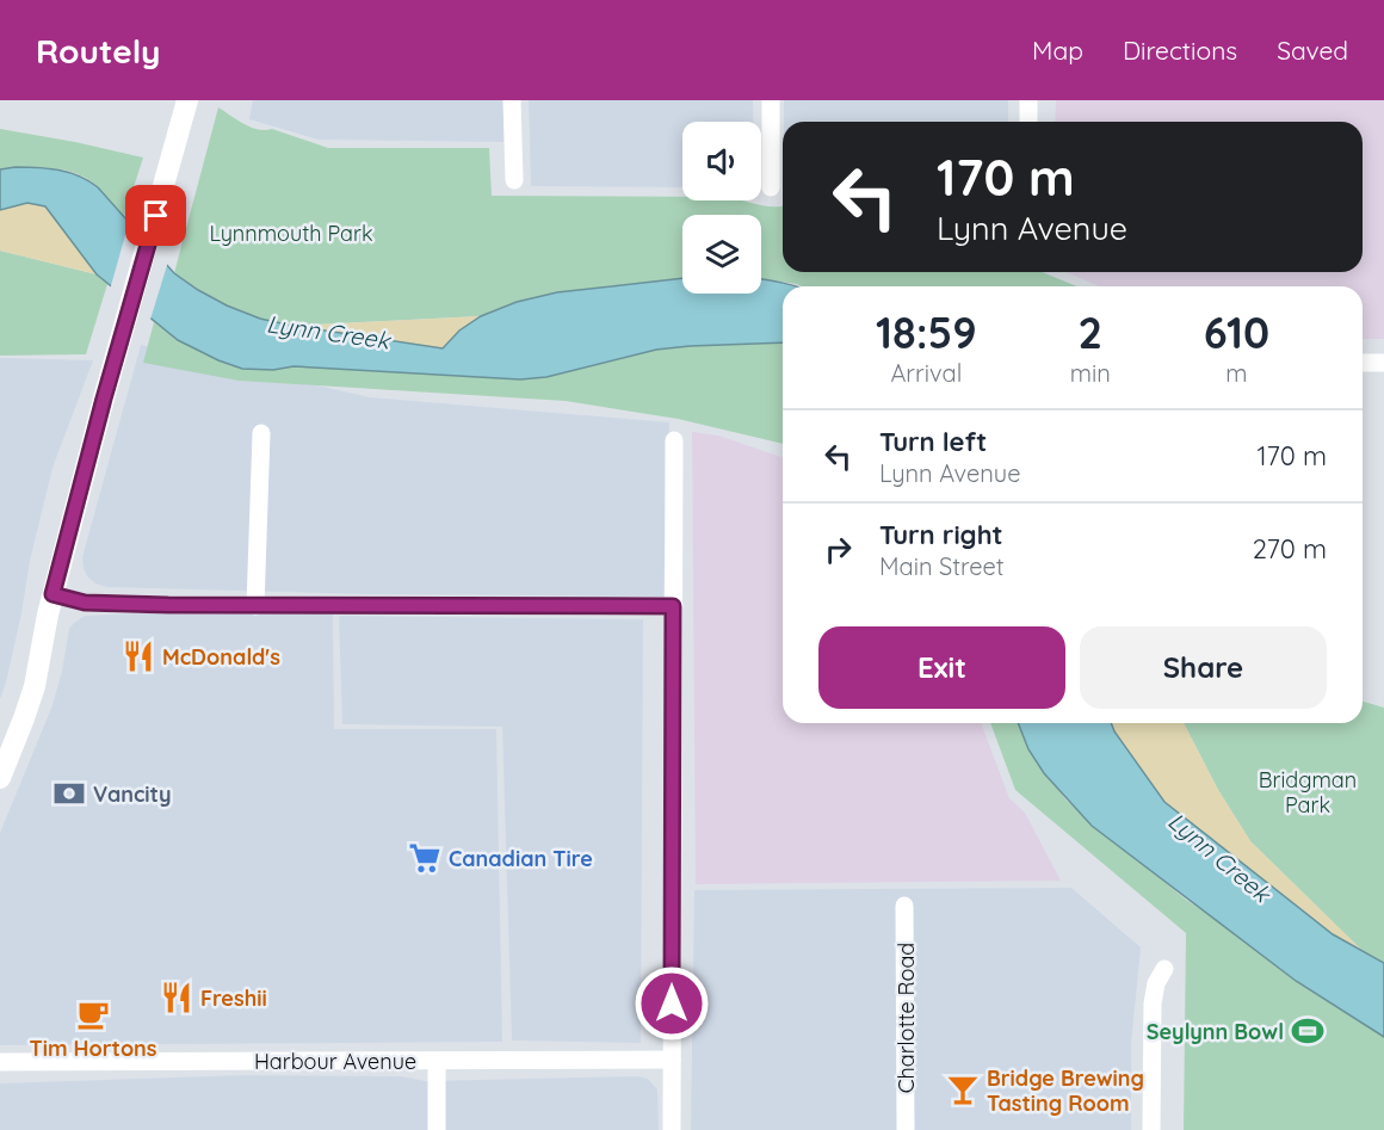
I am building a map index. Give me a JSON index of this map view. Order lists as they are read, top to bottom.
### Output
{
  "streets": {
    "street": ["Charlotte Road", "Harbour Avenue"]
  },
  "water": ["Lynn Creek"],
  "parks": ["Lynnmouth Park", "Bridgman Park"],
  "places": {
    "restaurant": ["McDonald's", "Freshii"],
    "bank": ["Vancity"],
    "supermarket": ["Canadian Tire"],
    "cafe": ["Tim Hortons"],
    "sports": ["Seylynn Bowl"],
    "bar": ["Bridge Brewing Tasting Room"]
  },
  "page": {
    "header": "Routely",
    "nav": ["Map", "Directions", "Saved"],
    "turn": ["170 m", "Lynn Avenue"],
    "eta": [
      "18:59",
      "Arrival",
      "2",
      "min",
      "610",
      "m"
    ],
    "list": [
      {
        "name": "Turn left",
        "note": "Lynn Avenue",
        "value": "170 m"
      },
      {
        "name": "Turn right",
        "note": "Main Street",
        "value": "270 m"
      }
    ],
    "buttons": ["Exit", "Share"]
  }
}
